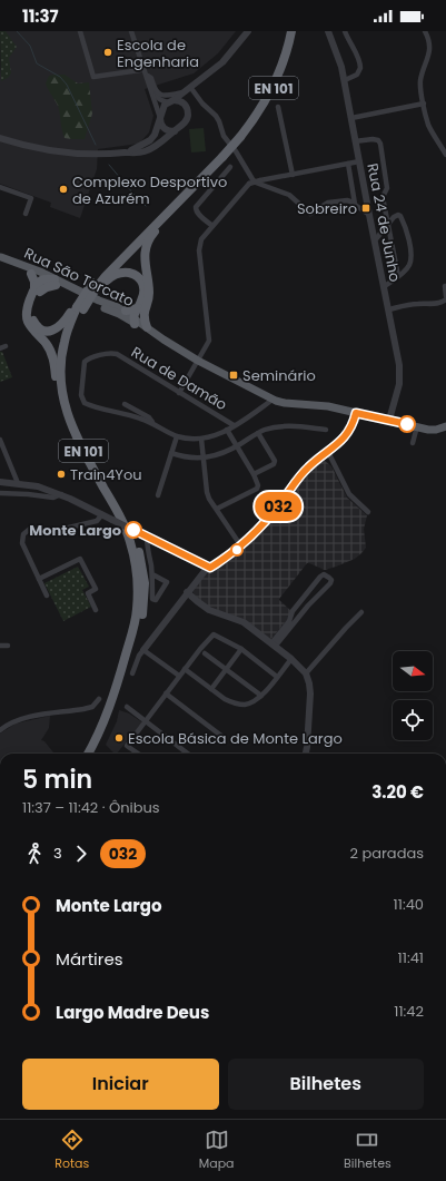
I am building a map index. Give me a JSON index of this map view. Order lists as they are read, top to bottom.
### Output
{
  "streets": {
    "highway": ["EN 101"],
    "main road": ["Rua São Torcato"],
    "street": ["Rua 24 de Junho", "Rua de Damão"]
  },
  "crossings": [
    ["Rua 24 de Junho", "Rua São Torcato"]
  ],
  "places": {
    "other": [
      "Escola de Engenharia",
      "Complexo Desportivo de Azurém",
      "Train4You",
      "Monte Largo",
      "Escola Básica de Monte Largo"
    ],
    "transit": ["Sobreiro", "Seminário"]
  },
  "lines": ["bus line 032"],
  "north": "right",
  "page": {
    "status": "11:37",
    "on_map": "032",
    "heading": ["5 min", "11:37 – 11:42 · Ônibus", "3.20 €"],
    "legs": ["3", "032", "2 paradas"],
    "list": [
      {
        "name": "Monte Largo",
        "value": "11:40"
      },
      {
        "name": "Mártires",
        "value": "11:41"
      },
      {
        "name": "Largo Madre Deus",
        "value": "11:42"
      }
    ],
    "buttons": ["Iniciar", "Bilhetes"],
    "tabs": ["Rotas", "Mapa", "Bilhetes"]
  }
}
